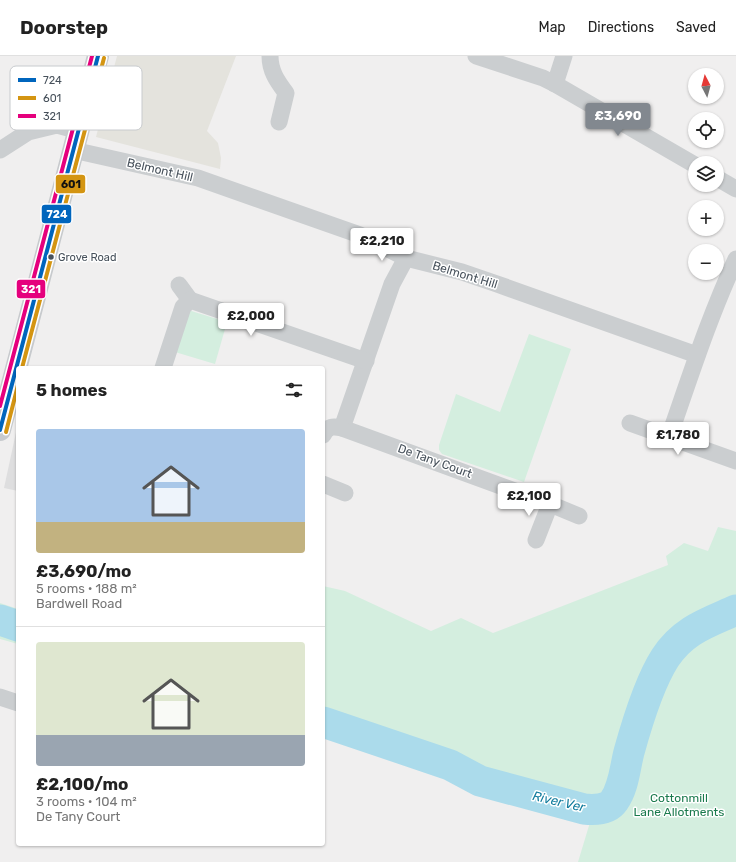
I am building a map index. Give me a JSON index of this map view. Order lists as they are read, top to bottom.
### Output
{
  "streets": {
    "street": ["Belmont Hill", "De Tany Court"]
  },
  "water": ["River Ver"],
  "parks": ["Cottonmill Lane Allotments"],
  "places": ["Grove Road"],
  "lines": ["transit line 724", "transit line 321", "transit line 601"],
  "legend": ["724", "601", "321"],
  "north": "top",
  "page": {
    "header": "Doorstep",
    "nav": ["Map", "Directions", "Saved"],
    "map_buttons": ["+", "−"],
    "price": [
      "£3,690",
      "£2,210",
      "£2,000",
      "£1,780",
      "£2,100"
    ],
    "heading": "5 homes",
    "list": [
      {
        "name": "£3,690/mo",
        "note": "5 rooms · 188 m² · Bardwell Road"
      },
      {
        "name": "£2,100/mo",
        "note": "3 rooms · 104 m² · De Tany Court"
      }
    ]
  }
}
